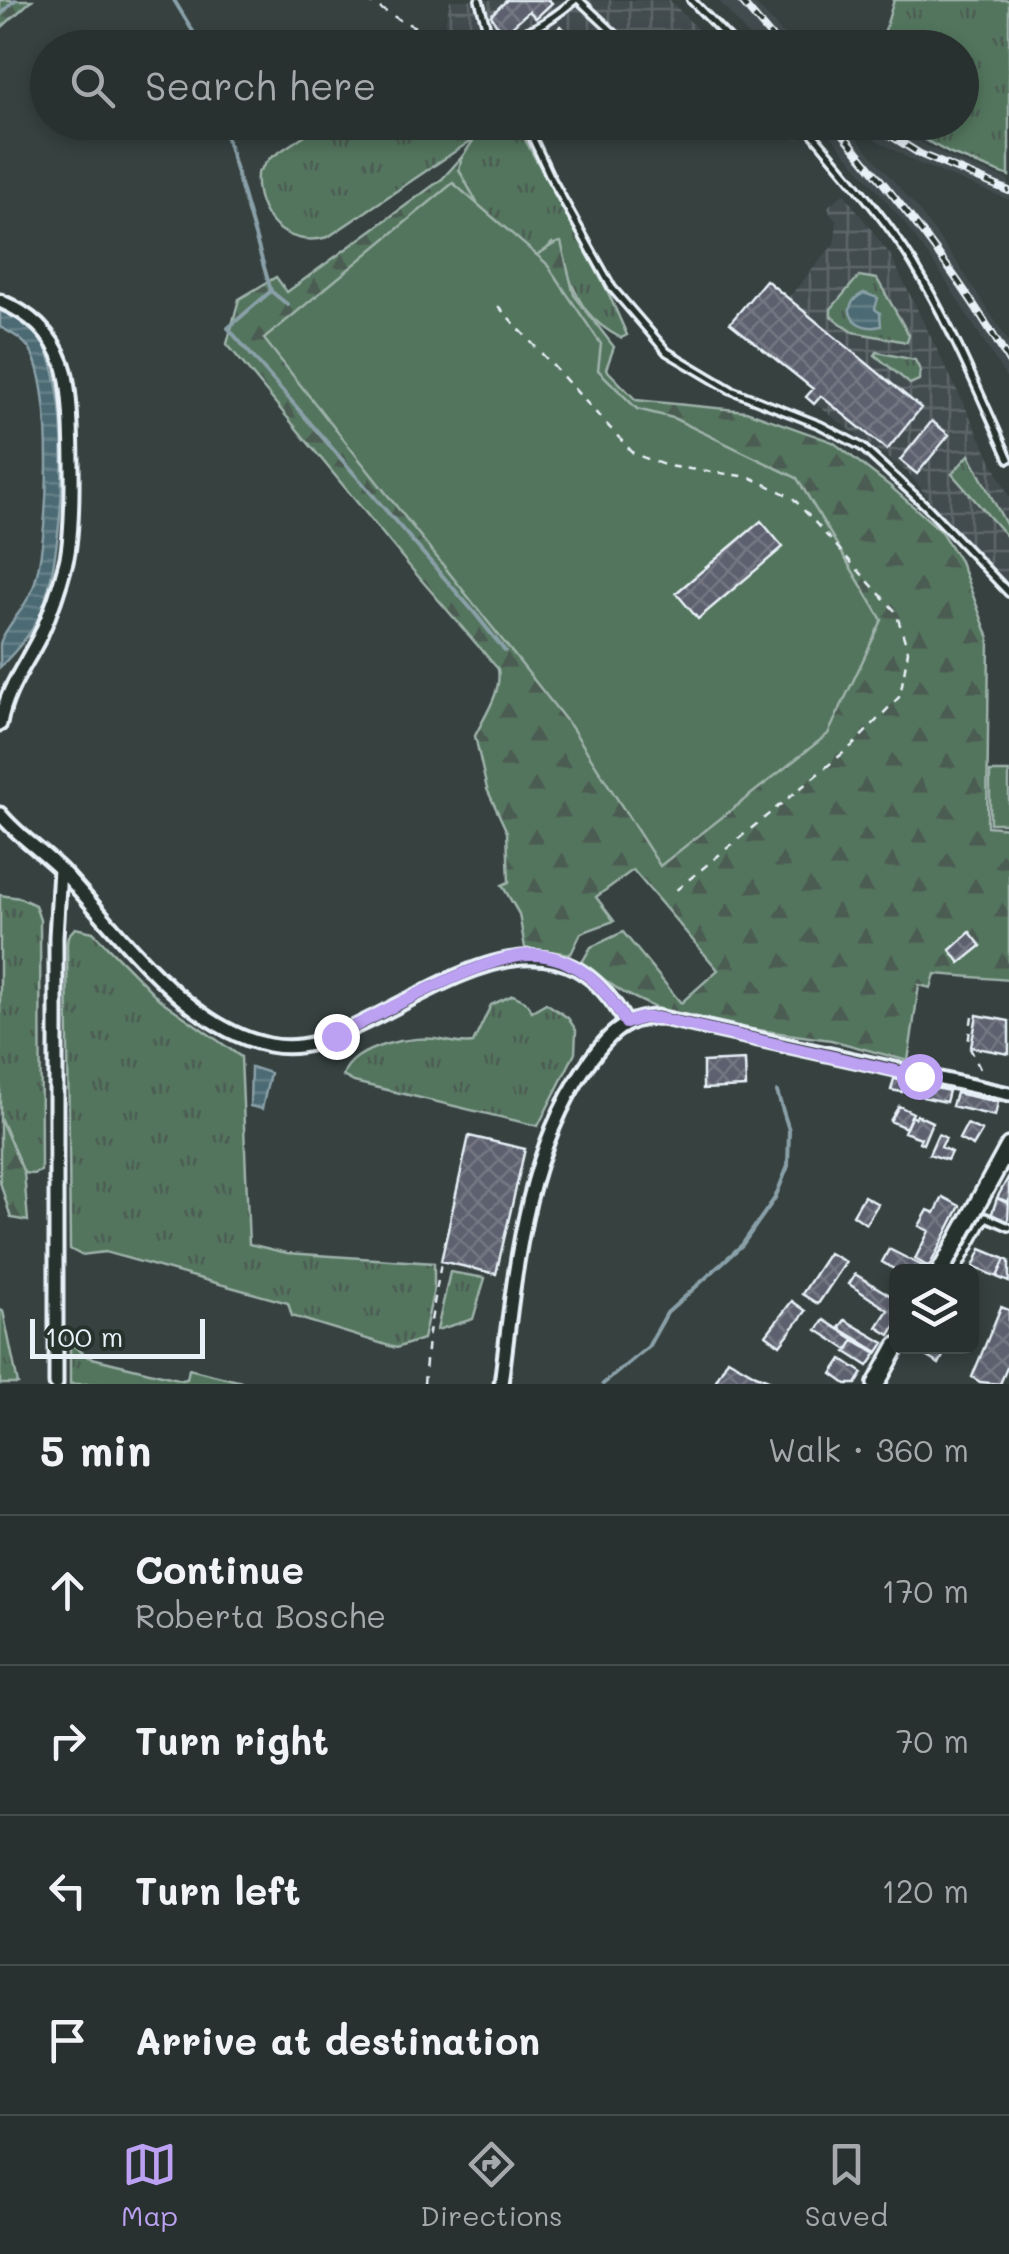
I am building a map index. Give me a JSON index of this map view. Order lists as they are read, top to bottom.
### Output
{
  "scale_bar": "100 m",
  "page": {
    "search": "Search here",
    "scale": "100 m",
    "heading": ["5 min", "Walk · 360 m"],
    "list": [
      ["Continue", "Roberta Bosche", "170 m"],
      ["Turn right", "70 m"],
      ["Turn left", "120 m"],
      "Arrive at destination"
    ],
    "nav": ["Map", "Directions", "Saved"]
  }
}
